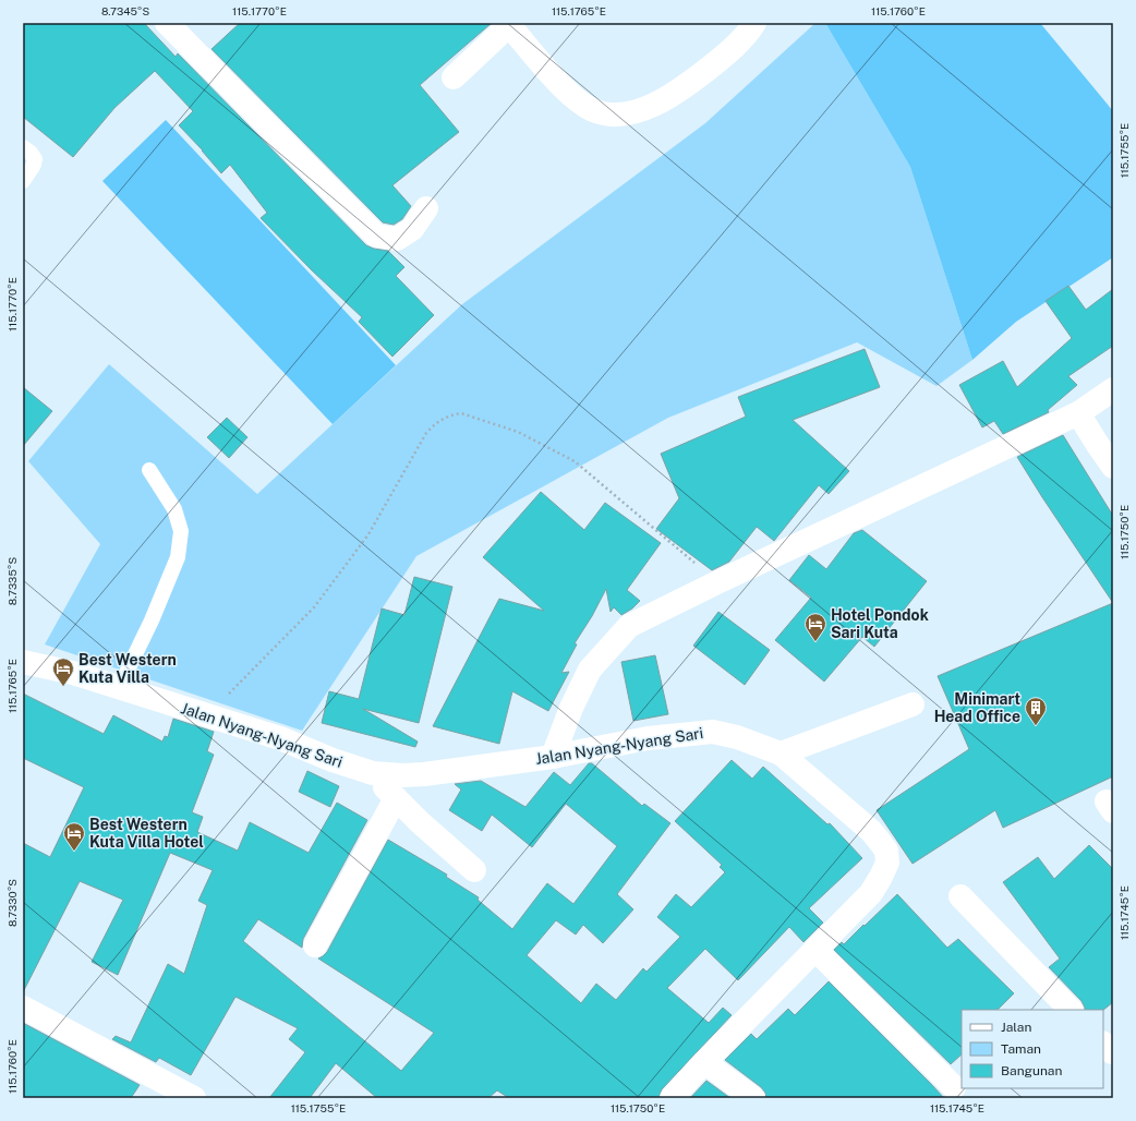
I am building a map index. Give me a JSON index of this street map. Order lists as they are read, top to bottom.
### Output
{
  "streets": {
    "street": ["Jalan Nyang-Nyang Sari"]
  },
  "places": {
    "hotel": ["Hotel Pondok Sari Kuta", "Best Western Kuta Villa", "Best Western Kuta Villa Hotel"],
    "building": ["Minimart Head Office"]
  },
  "legend": ["Jalan", "Taman", "Bangunan"],
  "coordinates": [
    "8.7345°S",
    "115.1770°E",
    "115.1765°E",
    "115.1760°E",
    "115.1755°E",
    "115.1750°E",
    "8.7335°S",
    "8.7330°S",
    "115.1745°E"
  ]
}
